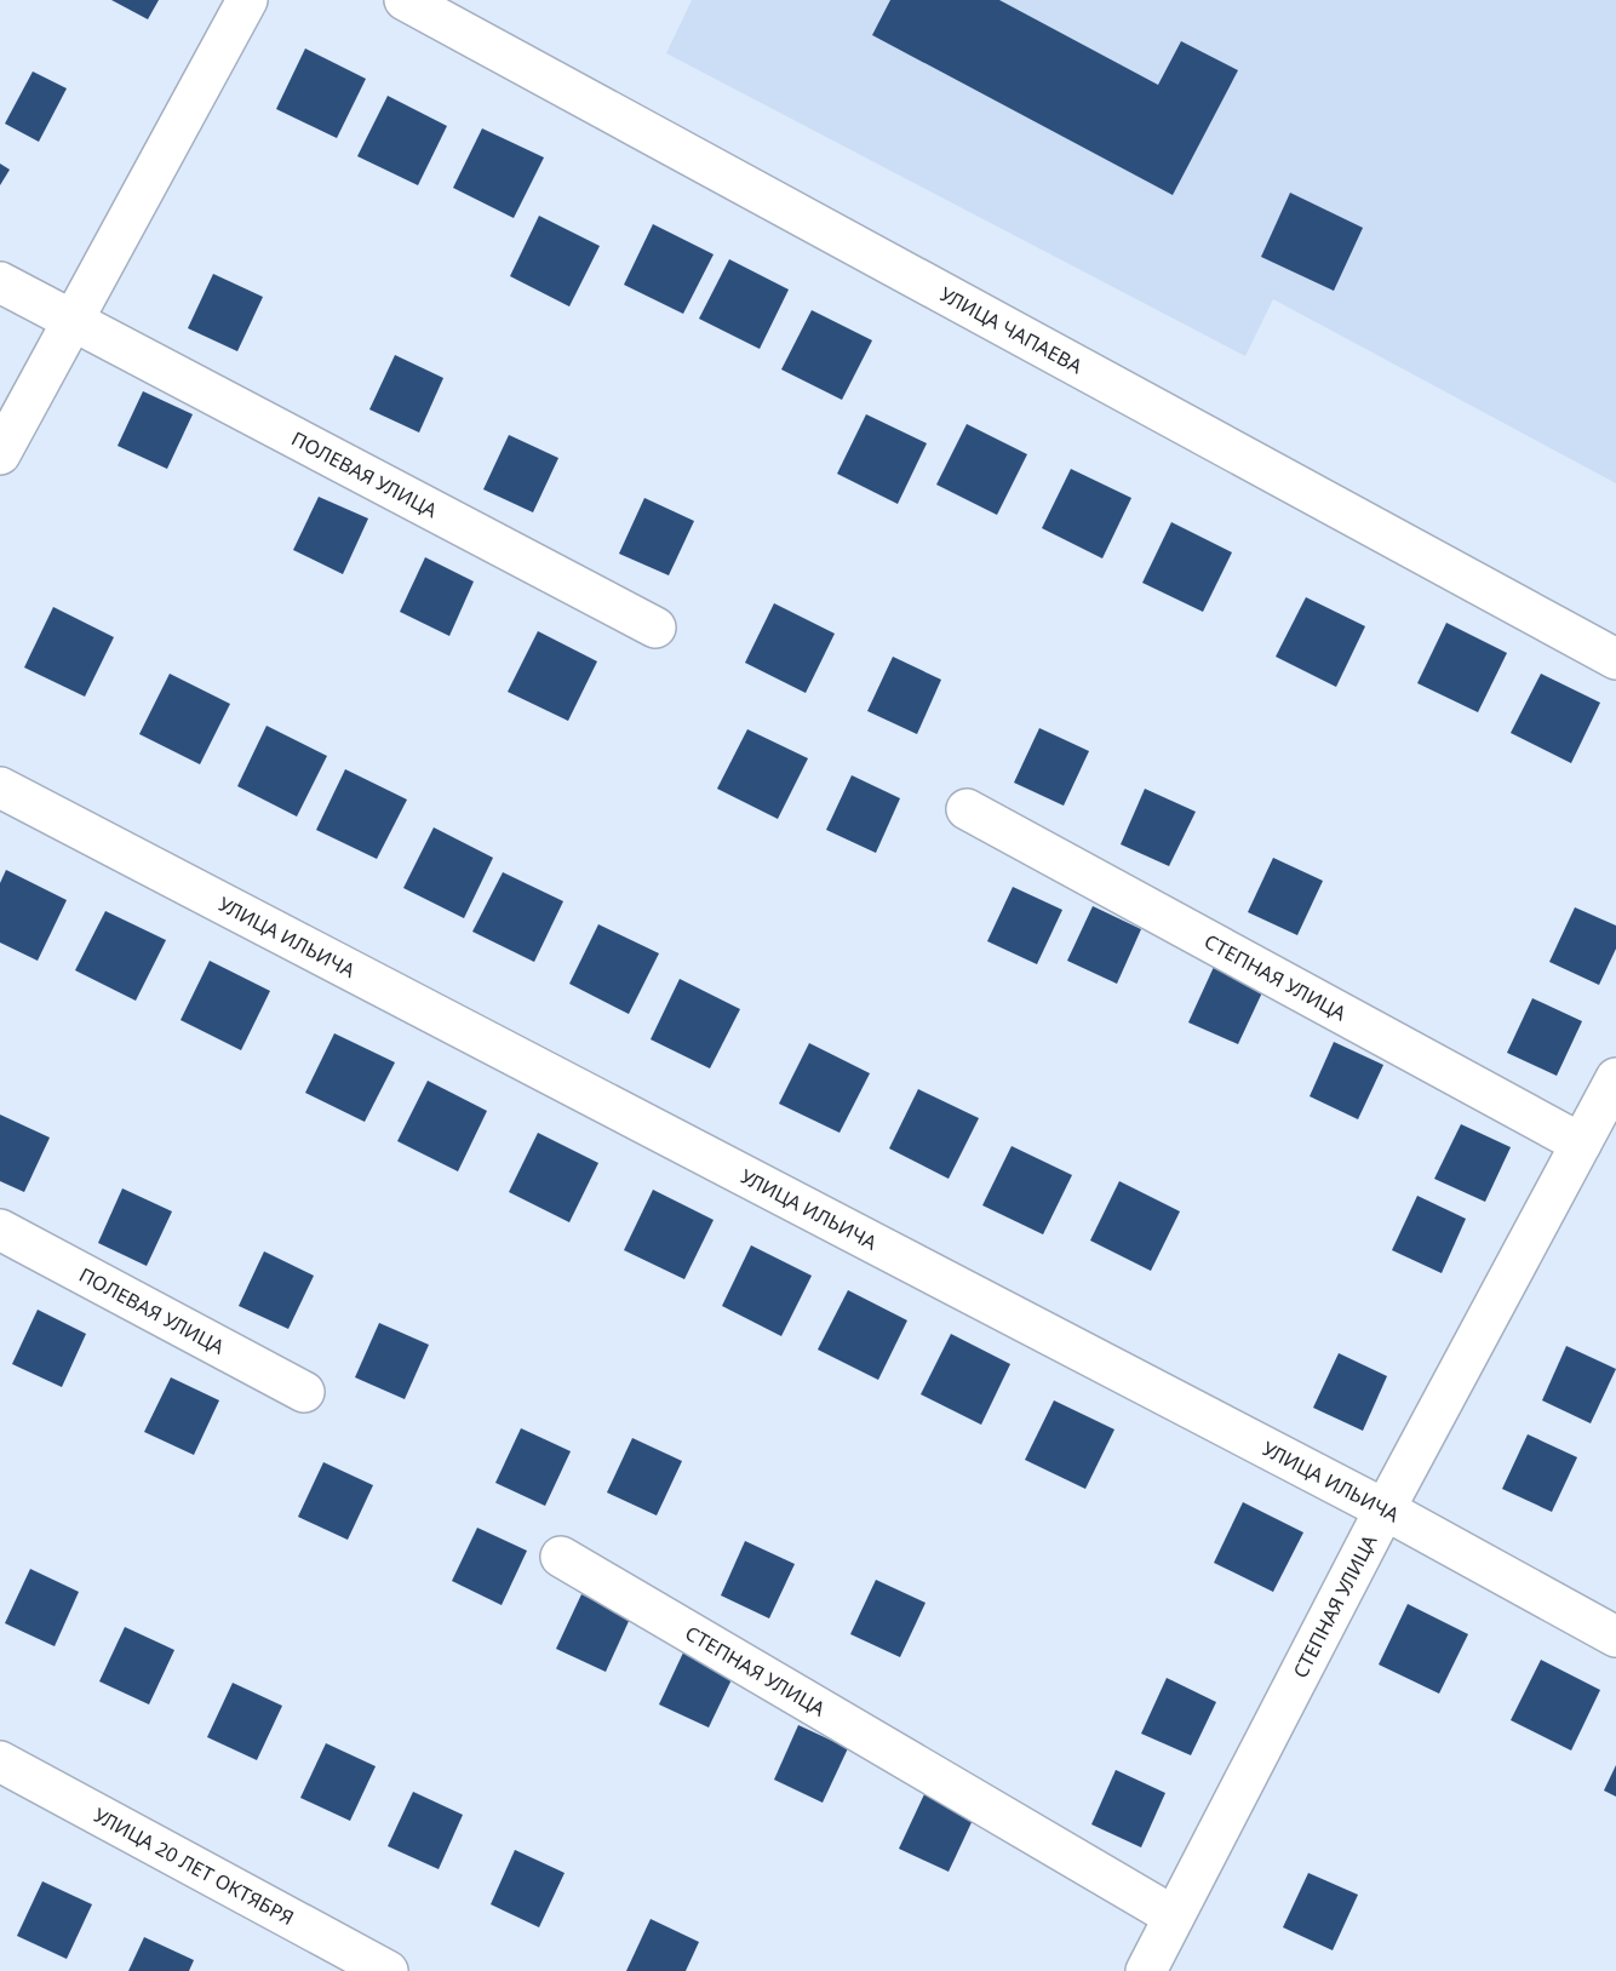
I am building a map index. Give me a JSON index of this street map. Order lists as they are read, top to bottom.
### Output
{
  "streets": {
    "street": [
      "УЛИЦА ЧАПАЕВА",
      "ПОЛЕВАЯ УЛИЦА",
      "УЛИЦА ИЛЬИЧА",
      "СТЕПНАЯ УЛИЦА",
      "УЛИЦА 20 ЛЕТ ОКТЯБРЯ"
    ]
  },
  "crossings": [
    ["УЛИЦА ИЛЬИЧА", "СТЕПНАЯ УЛИЦА"]
  ]
}
